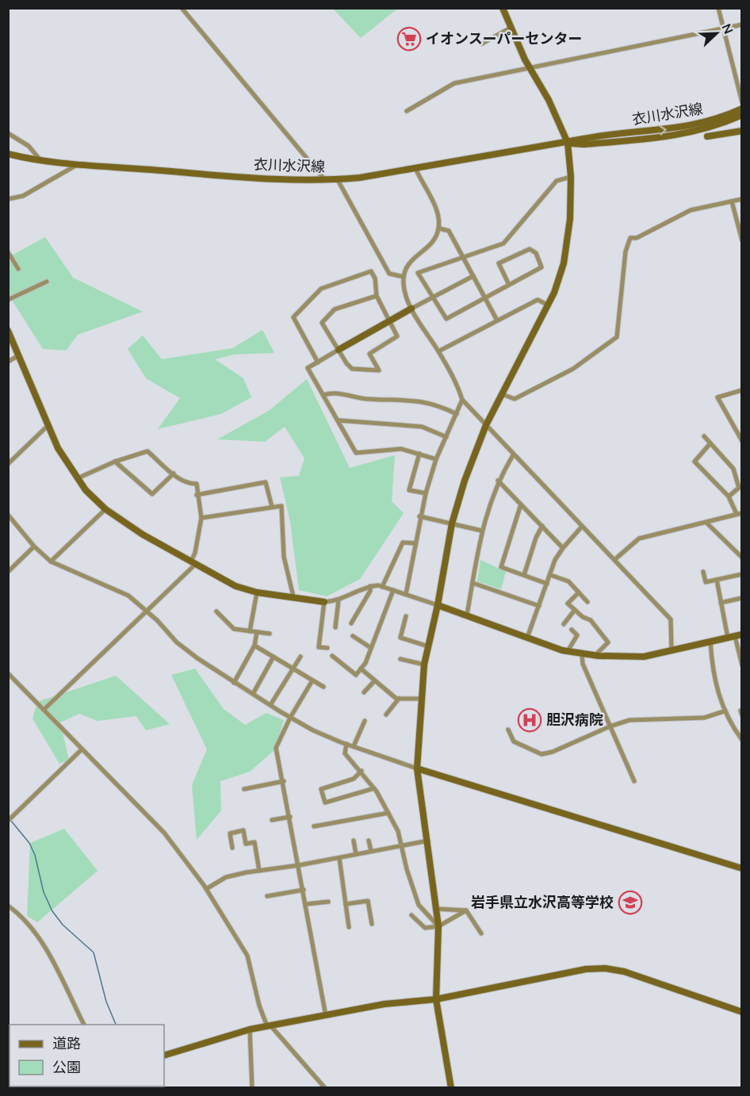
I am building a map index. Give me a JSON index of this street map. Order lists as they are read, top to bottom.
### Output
{
  "streets": {
    "street": ["衣川水沢線"]
  },
  "places": {
    "supermarket": ["イオンスーパーセンター"],
    "hospital": ["胆沢病院"],
    "school or university": ["岩手県立水沢高等学校"]
  },
  "legend": ["道路", "公園"],
  "north": "top right"
}
